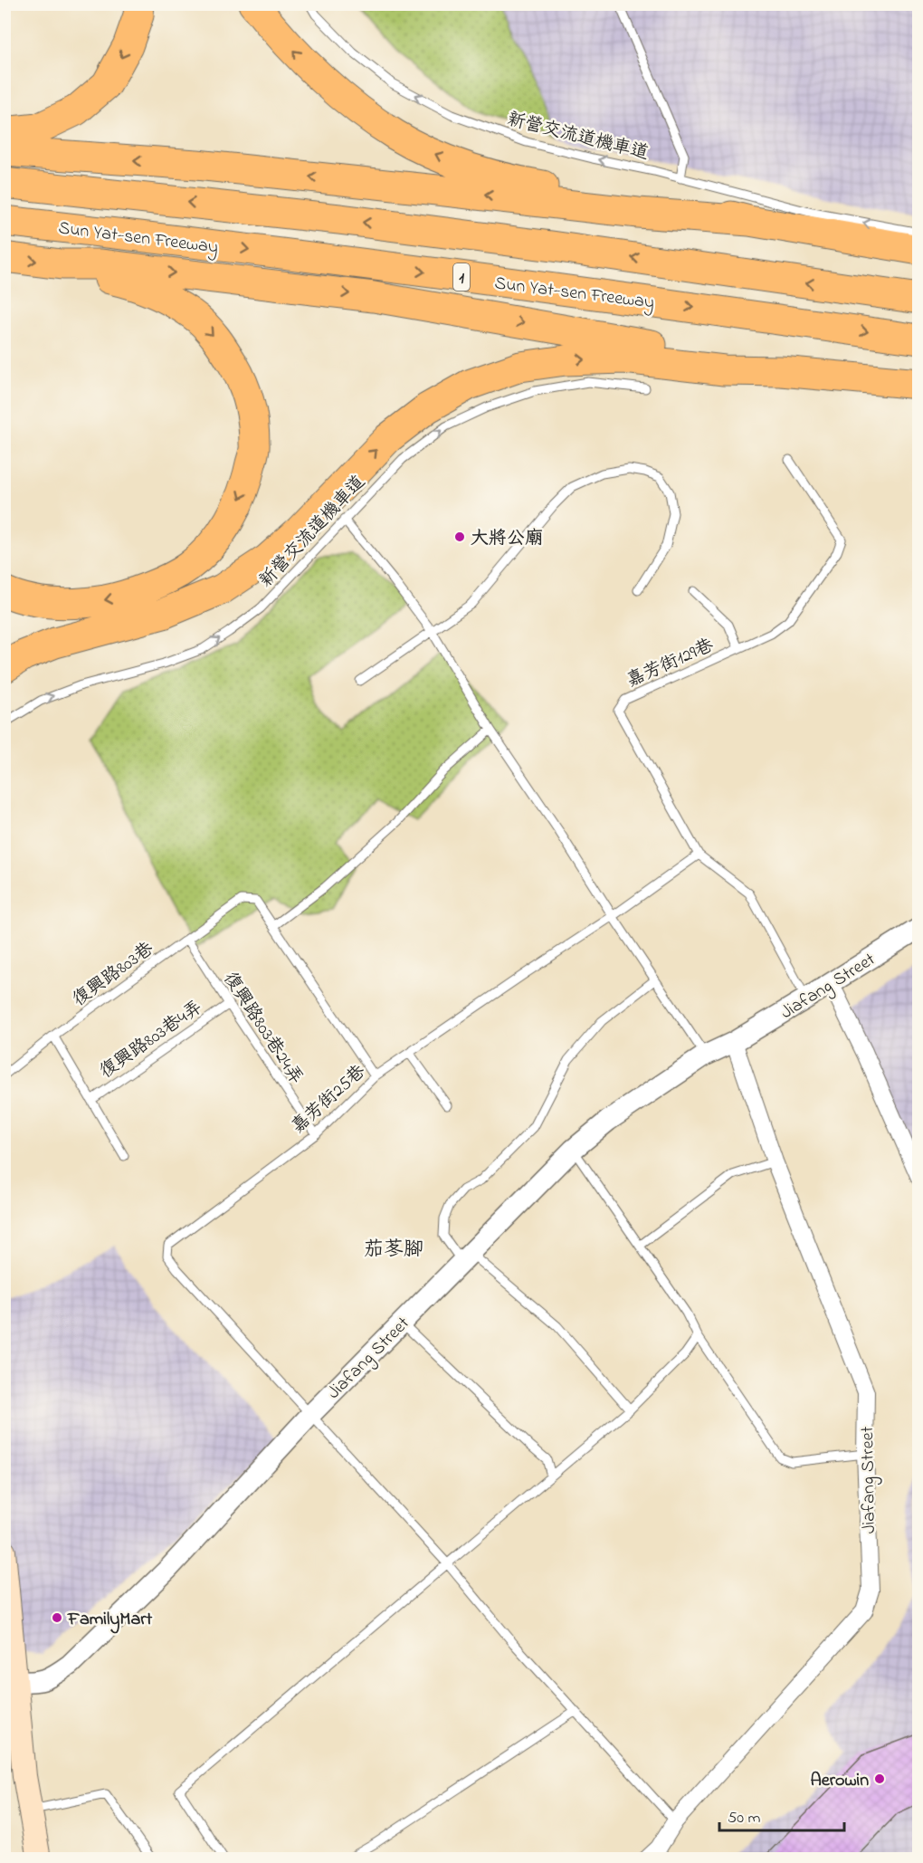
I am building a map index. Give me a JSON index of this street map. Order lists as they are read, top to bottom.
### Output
{
  "streets": {
    "highway": ["Sun Yat-sen Freeway", "1"],
    "street": ["Jiafang Street"],
    "lane": [
      "新營交流道機車道",
      "嘉芳街129巷",
      "復興路803巷",
      "復興路803巷24弄",
      "復興路803巷4弄",
      "嘉芳街25巷"
    ]
  },
  "crossings": [
    ["嘉芳街129巷", "Jiafang Street"],
    ["嘉芳街129巷", "嘉芳街25巷"],
    ["復興路803巷", "復興路803巷24弄"],
    ["復興路803巷", "復興路803巷4弄"],
    ["Jiafang Street", "嘉芳街25巷"],
    ["復興路803巷24弄", "復興路803巷4弄"],
    ["復興路803巷24弄", "嘉芳街25巷"]
  ],
  "districts": ["茄苳腳"],
  "places": ["大將公廟", "FamilyMart", "Aerowin"],
  "scale_bar": "50 m"
}
